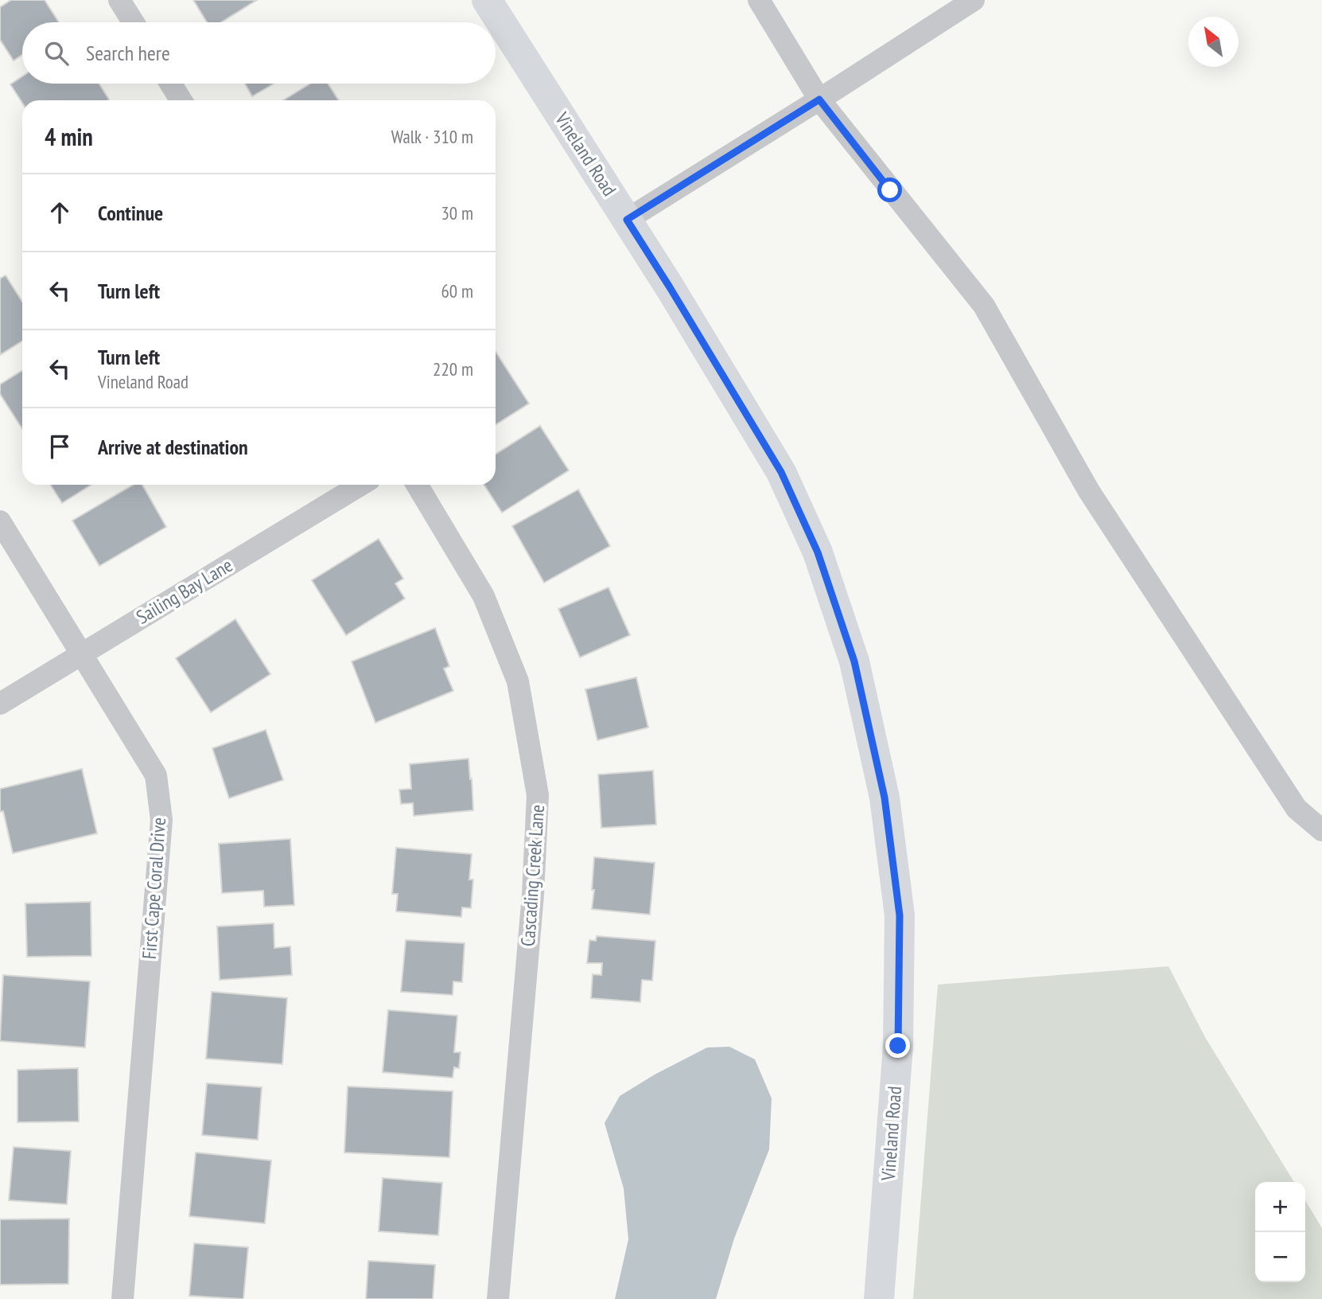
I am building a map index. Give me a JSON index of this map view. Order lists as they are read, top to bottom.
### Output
{
  "streets": {
    "main road": ["Vineland Road"],
    "street": ["Sailing Bay Lane", "Cascading Creek Lane", "First Cape Coral Drive"]
  },
  "crossings": [
    ["Sailing Bay Lane", "First Cape Coral Drive"]
  ],
  "north": "top left",
  "page": {
    "search": "Search here",
    "heading": ["4 min", "Walk · 310 m"],
    "list": [
      ["Continue", "30 m"],
      ["Turn left", "60 m"],
      ["Turn left", "Vineland Road", "220 m"],
      "Arrive at destination"
    ],
    "map_buttons": ["+", "−"]
  }
}
